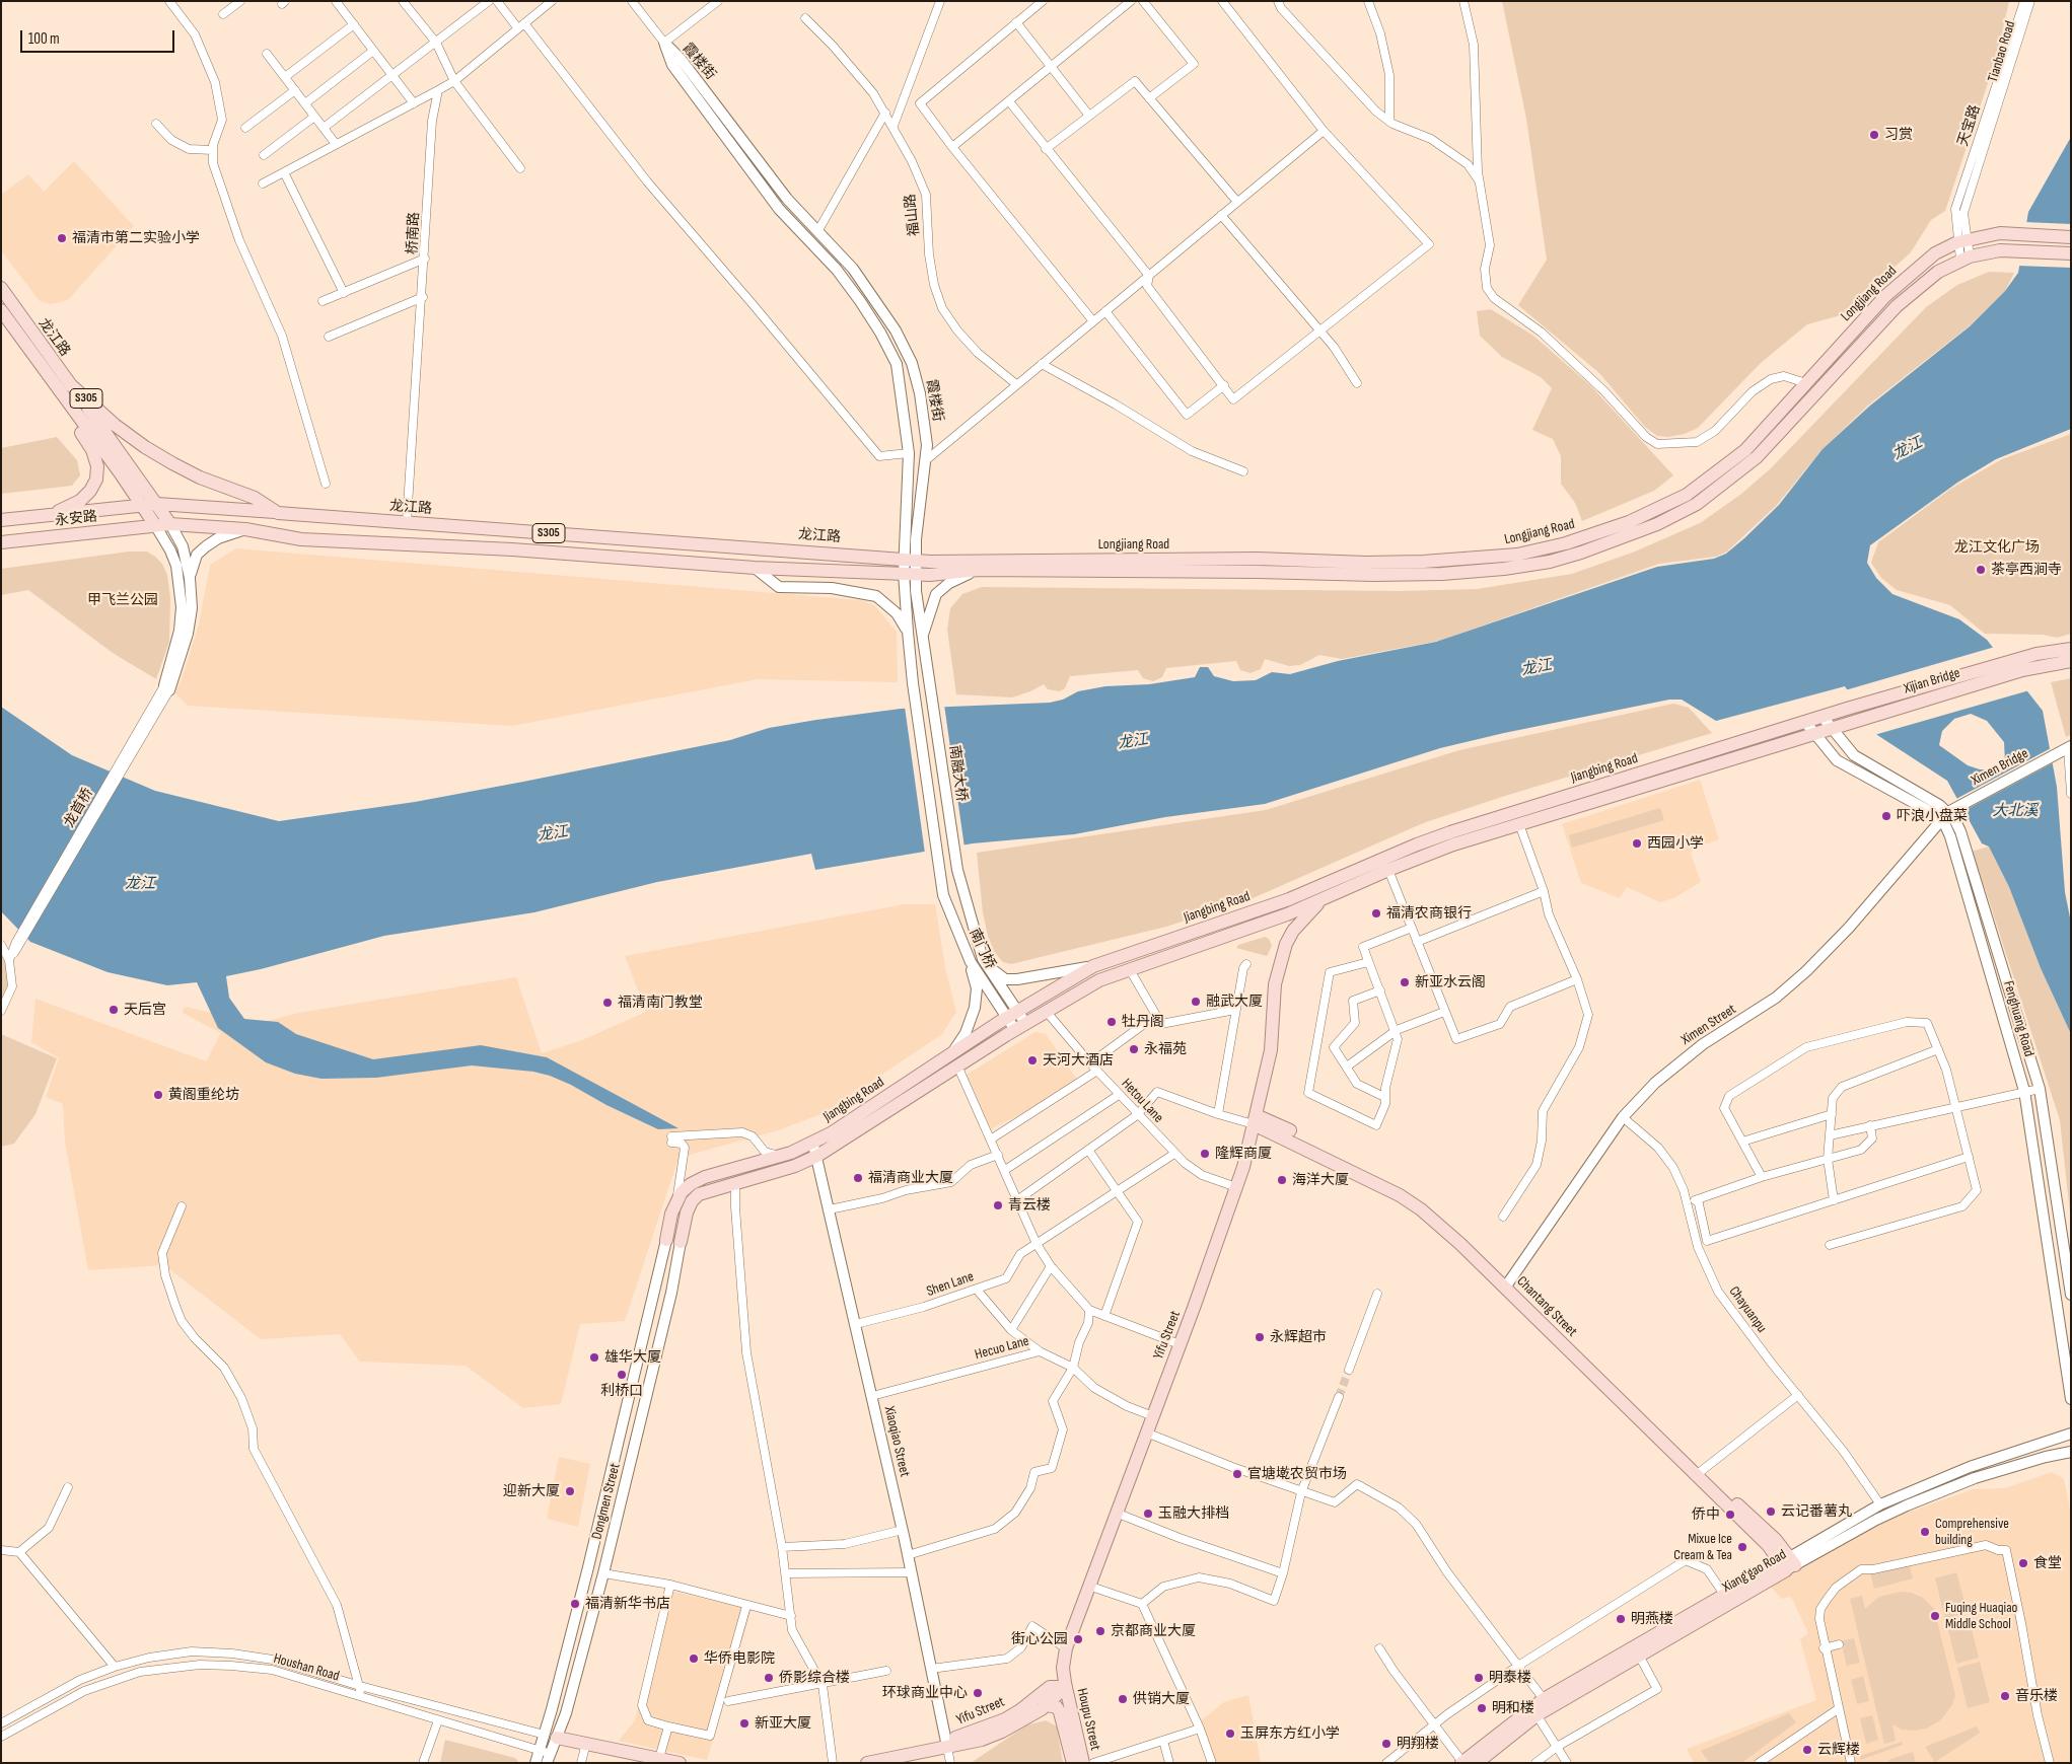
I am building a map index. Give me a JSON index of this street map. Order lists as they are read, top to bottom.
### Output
{
  "streets": {
    "main road": [
      "Longjiang Road",
      "龙江路",
      "S305",
      "永安路",
      "Xijian Bridge",
      "Jiangbing Road",
      "Chantang Street",
      "Yifu Street",
      "Xiang'gao Road",
      "Houpu Street"
    ],
    "street": [
      "Tianbao Road",
      "霞楼街",
      "天宝路",
      "福山路",
      "桥南路",
      "Ximen Bridge",
      "南融大桥",
      "龙首桥",
      "南门桥",
      "Fenghuang Road",
      "Ximen Street",
      "Hetou Lane",
      "Shen Lane",
      "Chayuanpu",
      "Hecuo Lane",
      "Xiaoqiao Street",
      "Dongmen Street",
      "Houshan Road"
    ]
  },
  "crossings": [
    ["Tianbao Road", "天宝路"],
    ["Tianbao Road", "Longjiang Road"],
    ["霞楼街", "Longjiang Road"],
    ["霞楼街", "龙江路"],
    ["天宝路", "Longjiang Road"],
    ["桥南路", "龙江路"],
    ["Longjiang Road", "龙江路"],
    ["Longjiang Road", "S305"],
    ["龙江路", "永安路"],
    ["S305", "永安路"],
    ["Xijian Bridge", "Jiangbing Road"],
    ["Ximen Bridge", "Fenghuang Road"],
    ["Ximen Bridge", "Ximen Street"],
    ["Jiangbing Road", "南门桥"],
    ["Jiangbing Road", "Fenghuang Road"],
    ["Jiangbing Road", "Hetou Lane"],
    ["Jiangbing Road", "Yifu Street"],
    ["Jiangbing Road", "Xiaoqiao Street"],
    ["Jiangbing Road", "Dongmen Street"],
    ["南融大桥", "南门桥"],
    ["Fenghuang Road", "Ximen Street"],
    ["Ximen Street", "Chantang Street"],
    ["Ximen Street", "Chayuanpu"],
    ["Hetou Lane", "Shen Lane"],
    ["Hetou Lane", "Yifu Street"],
    ["Shen Lane", "Xiaoqiao Street"],
    ["Chantang Street", "Yifu Street"],
    ["Chantang Street", "Xiang'gao Road"],
    ["Yifu Street", "Hecuo Lane"],
    ["Yifu Street", "Xiaoqiao Street"],
    ["Yifu Street", "Houpu Street"],
    ["Hecuo Lane", "Xiaoqiao Street"],
    ["Dongmen Street", "Houshan Road"]
  ],
  "water": ["龙江", "大北溪"],
  "parks": ["龙江文化广场", "甲飞兰公园"],
  "places": [
    "习赏",
    "福清市第二实验小学",
    "茶亭西涧寺",
    "吓浪小盘菜",
    "西园小学",
    "福清农商银行",
    "新亚水云阁",
    "融武大厦",
    "福清南门教堂",
    "天后宫",
    "牡丹阁",
    "永福苑",
    "天河大酒店",
    "黄阁重纶坊",
    "隆辉商厦",
    "福清商业大厦",
    "海洋大厦",
    "青云楼",
    "永辉超市",
    "雄华大厦",
    "利桥口",
    "官塘墘农贸市场",
    "迎新大厦",
    "云记番薯丸",
    "玉融大排档",
    "侨中",
    "Comprehensive building",
    "Mixue Ice Cream & Tea",
    "食堂",
    "福清新华书店",
    "Fuqing Huaqiao Middle School",
    "明燕楼",
    "京都商业大厦",
    "街心公园",
    "华侨电影院",
    "侨影综合楼",
    "明泰楼",
    "环球商业中心",
    "音乐楼",
    "供销大厦",
    "明和楼",
    "新亚大厦",
    "玉屏东方红小学",
    "明翔楼",
    "云辉楼"
  ],
  "scale_bar": "100 m"
}
